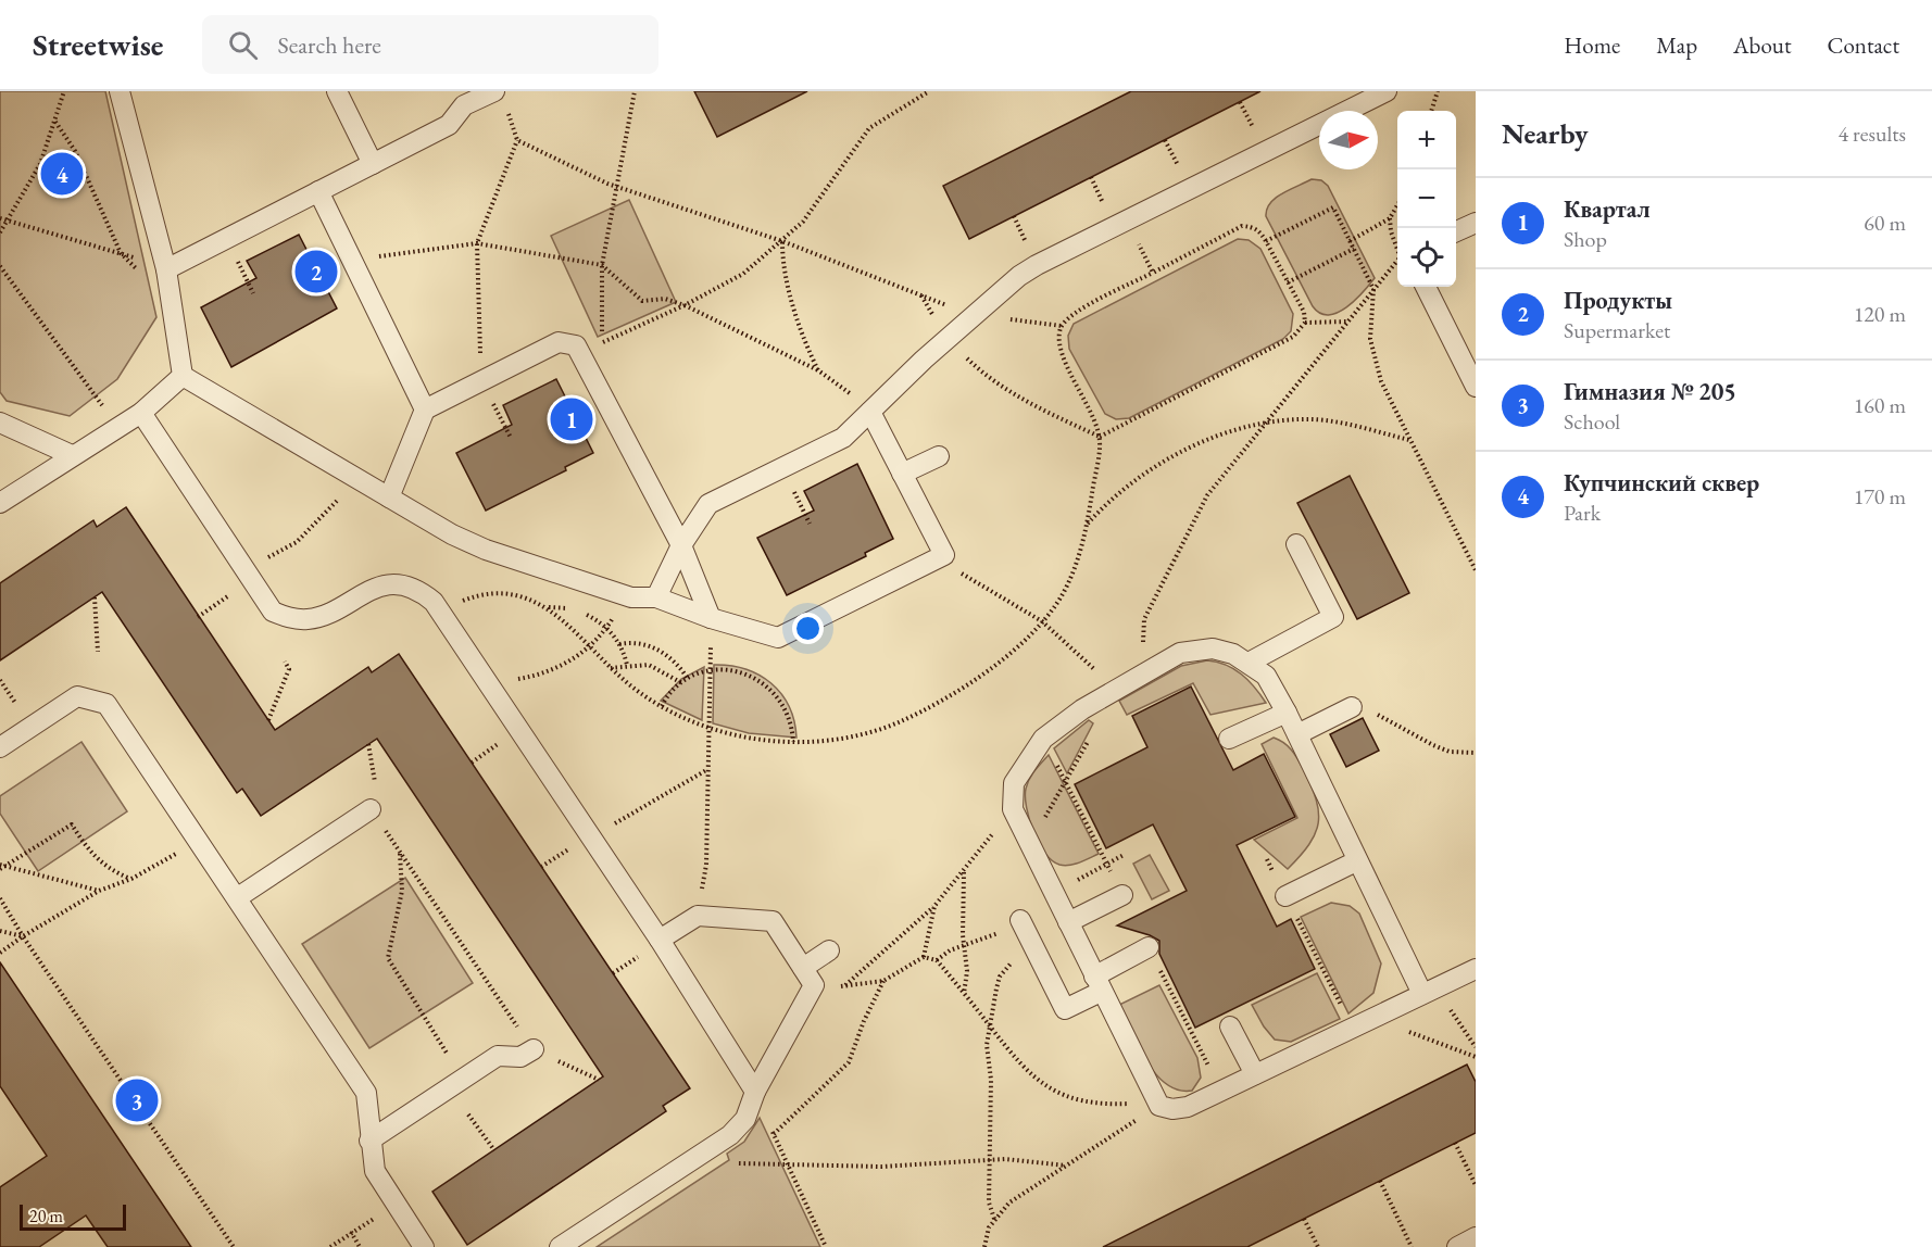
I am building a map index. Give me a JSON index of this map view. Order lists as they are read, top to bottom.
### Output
{
  "scale_bar": "20 m",
  "north": "right",
  "page": {
    "header": "Streetwise",
    "search": "Search here",
    "nav": [
      "Home",
      "Map",
      "About",
      "Contact"
    ],
    "heading": ["Nearby", "4 results"],
    "map_buttons": ["+", "−"],
    "pins": [
      "4",
      "2",
      "1",
      "3"
    ],
    "list": [
      {
        "mark": "1",
        "name": "Квартал",
        "note": "Shop",
        "value": "60 m"
      },
      {
        "mark": "2",
        "name": "Продукты",
        "note": "Supermarket",
        "value": "120 m"
      },
      {
        "mark": "3",
        "name": "Гимназия № 205",
        "note": "School",
        "value": "160 m"
      },
      {
        "mark": "4",
        "name": "Купчинский сквер",
        "note": "Park",
        "value": "170 m"
      }
    ],
    "scale": "20 m"
  }
}
